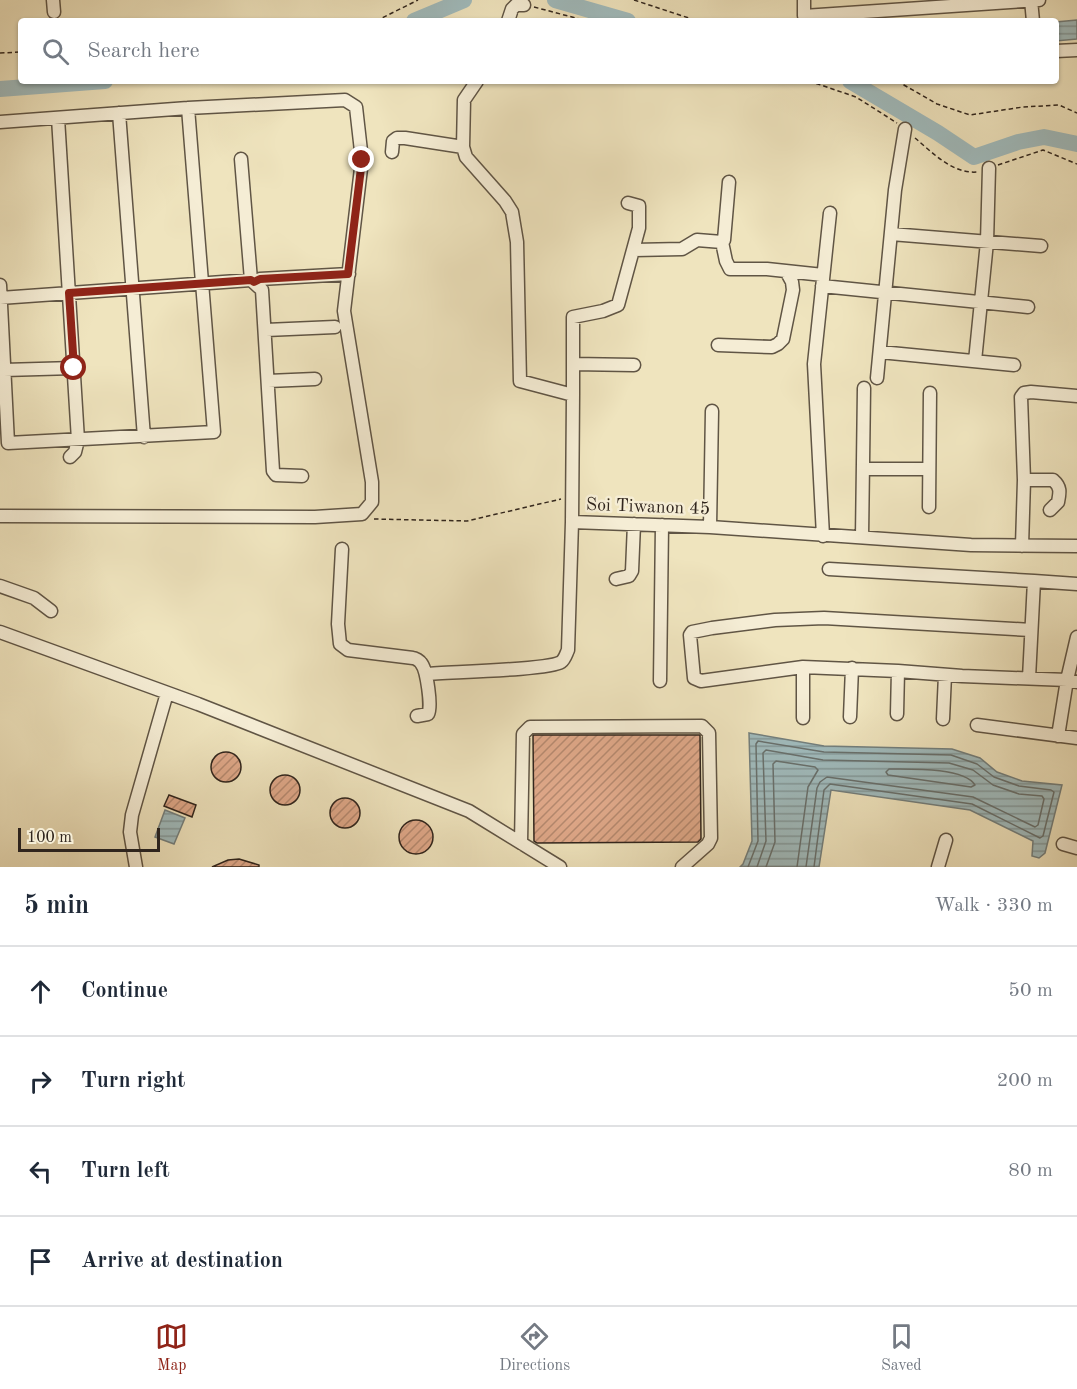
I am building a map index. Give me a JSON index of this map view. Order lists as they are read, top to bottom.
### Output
{
  "streets": {
    "street": ["Soi Tiwanon 45"]
  },
  "scale_bar": "100 m",
  "page": {
    "search": "Search here",
    "scale": "100 m",
    "heading": ["5 min", "Walk · 330 m"],
    "list": [
      ["Continue", "50 m"],
      ["Turn right", "200 m"],
      ["Turn left", "80 m"],
      "Arrive at destination"
    ],
    "nav": ["Map", "Directions", "Saved"]
  }
}
